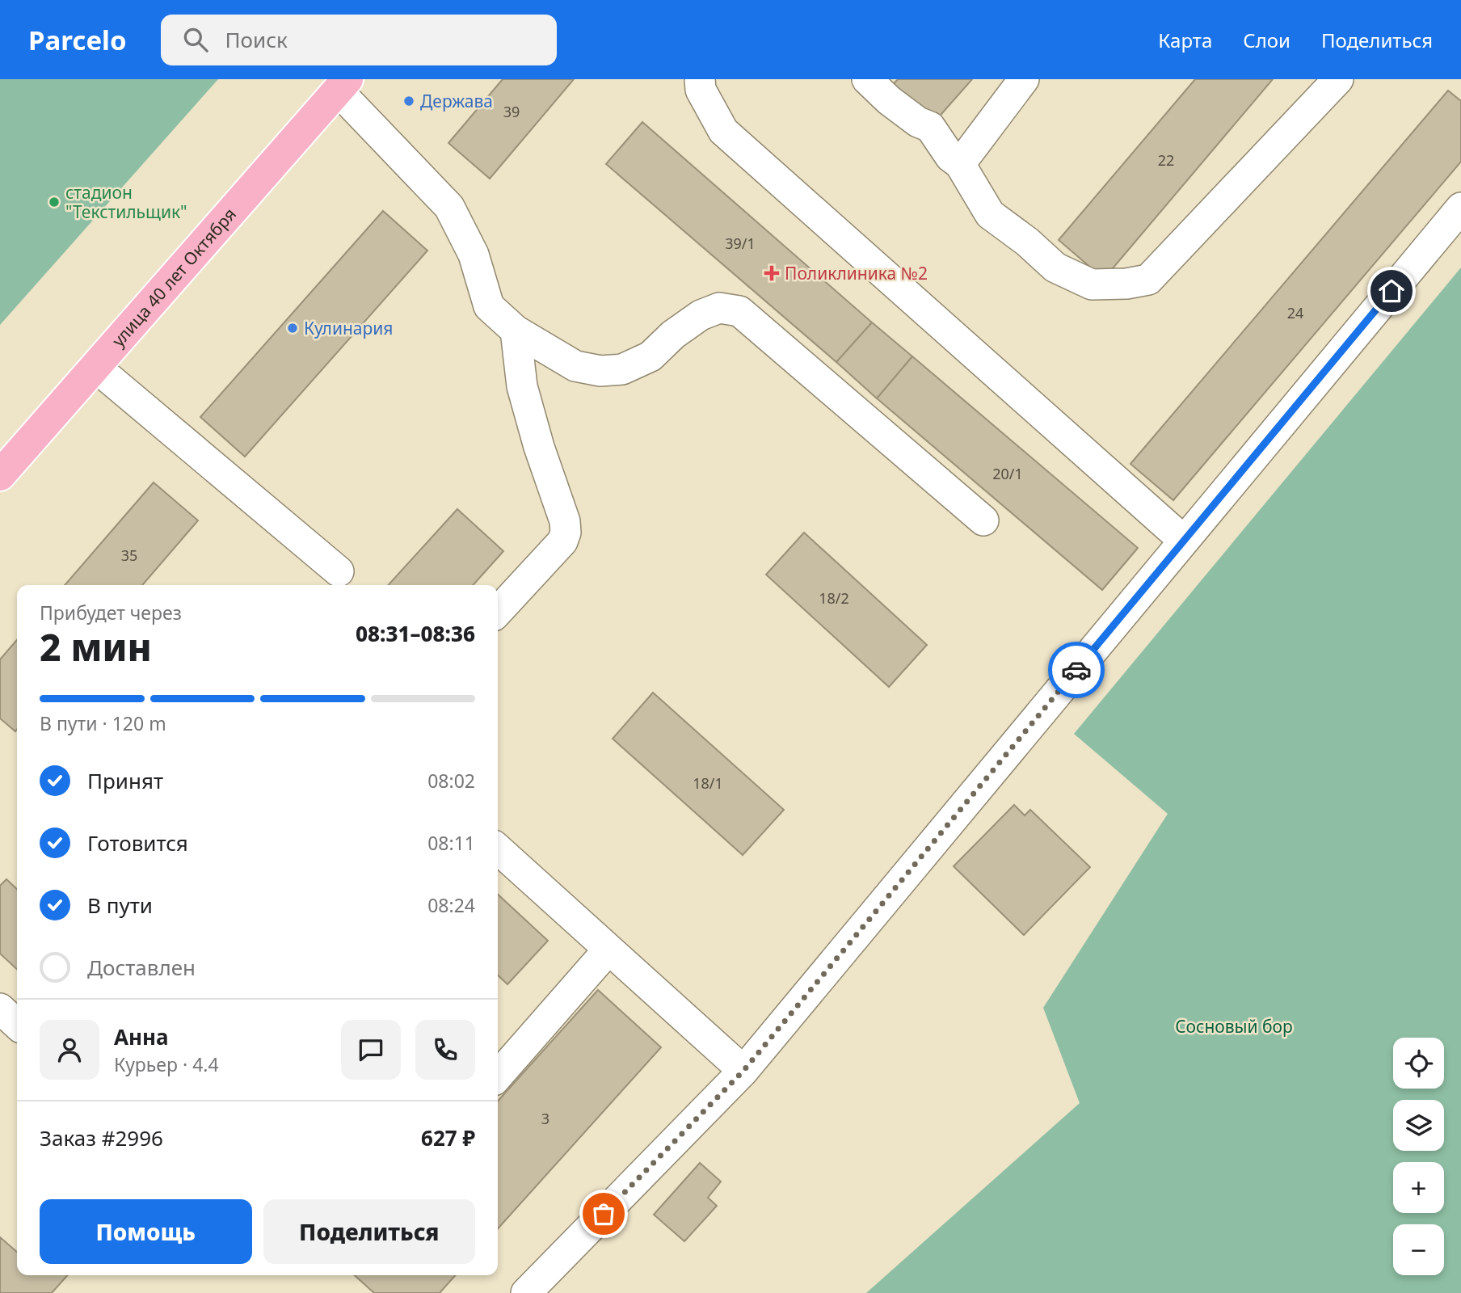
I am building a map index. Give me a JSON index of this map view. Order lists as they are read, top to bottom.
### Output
{
  "streets": {
    "main road": ["улица 40 лет Октября"]
  },
  "parks": ["Сосновый бор"],
  "places": {
    "other": ["Держава", "стадион \"Текстильщик\"", "Кулинария"],
    "health": ["Поликлиника №2"]
  },
  "house_numbers": [
    "39",
    "22",
    "39/1",
    "24",
    "20/1",
    "35",
    "18/2",
    "18/1",
    "3"
  ],
  "page": {
    "header": "Parcelo",
    "search": "Поиск",
    "nav": ["Карта", "Слои", "Поделиться"],
    "heading": ["2 мин", "Прибудет через", "08:31–08:36"],
    "panel": [
      "Анна",
      "Курьер · 4.4",
      "Заказ #2996",
      "627 ₽"
    ],
    "bar": "В пути · 120 m",
    "list": [
      ["Принят", "08:02"],
      ["Готовится", "08:11"],
      ["В пути", "08:24"],
      "Доставлен"
    ],
    "map_buttons": ["+", "−"],
    "buttons": ["Помощь", "Поделиться"]
  }
}
